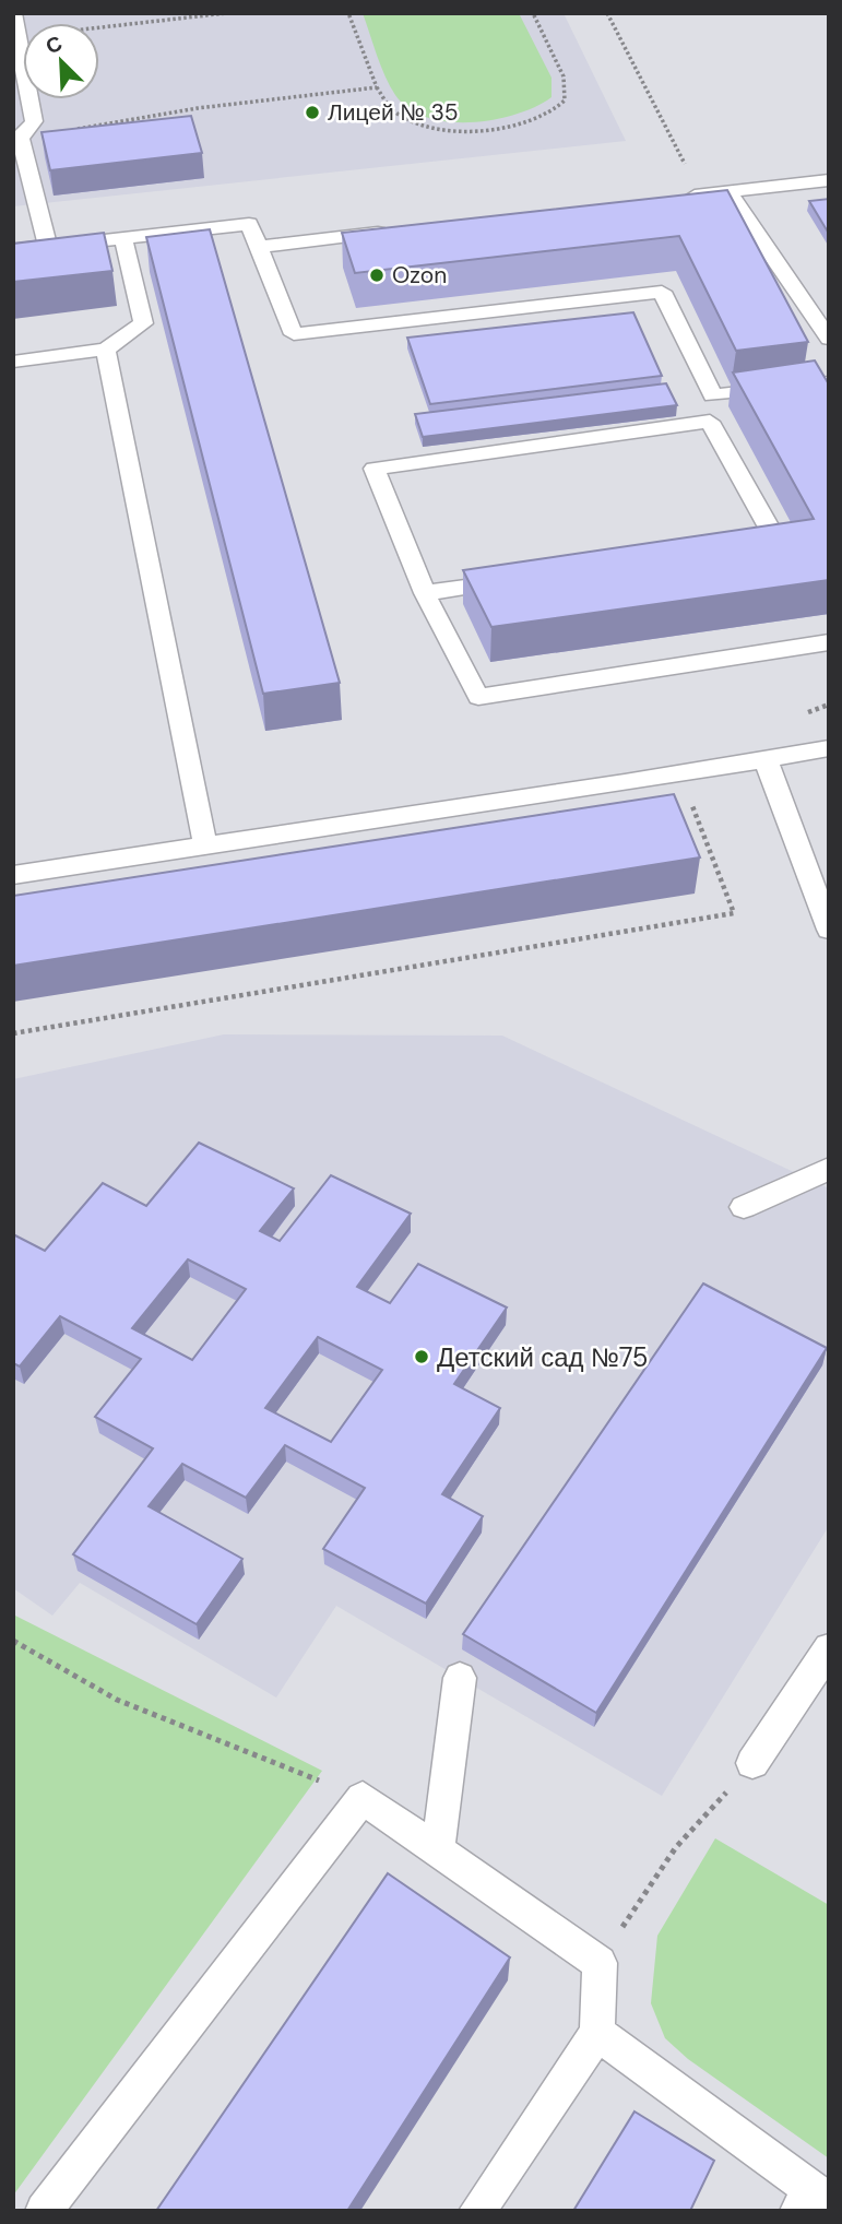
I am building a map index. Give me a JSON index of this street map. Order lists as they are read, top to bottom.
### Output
{
  "places": ["Лицей № 35", "Ozon", "Детский сад №75"],
  "north": "top left"
}
